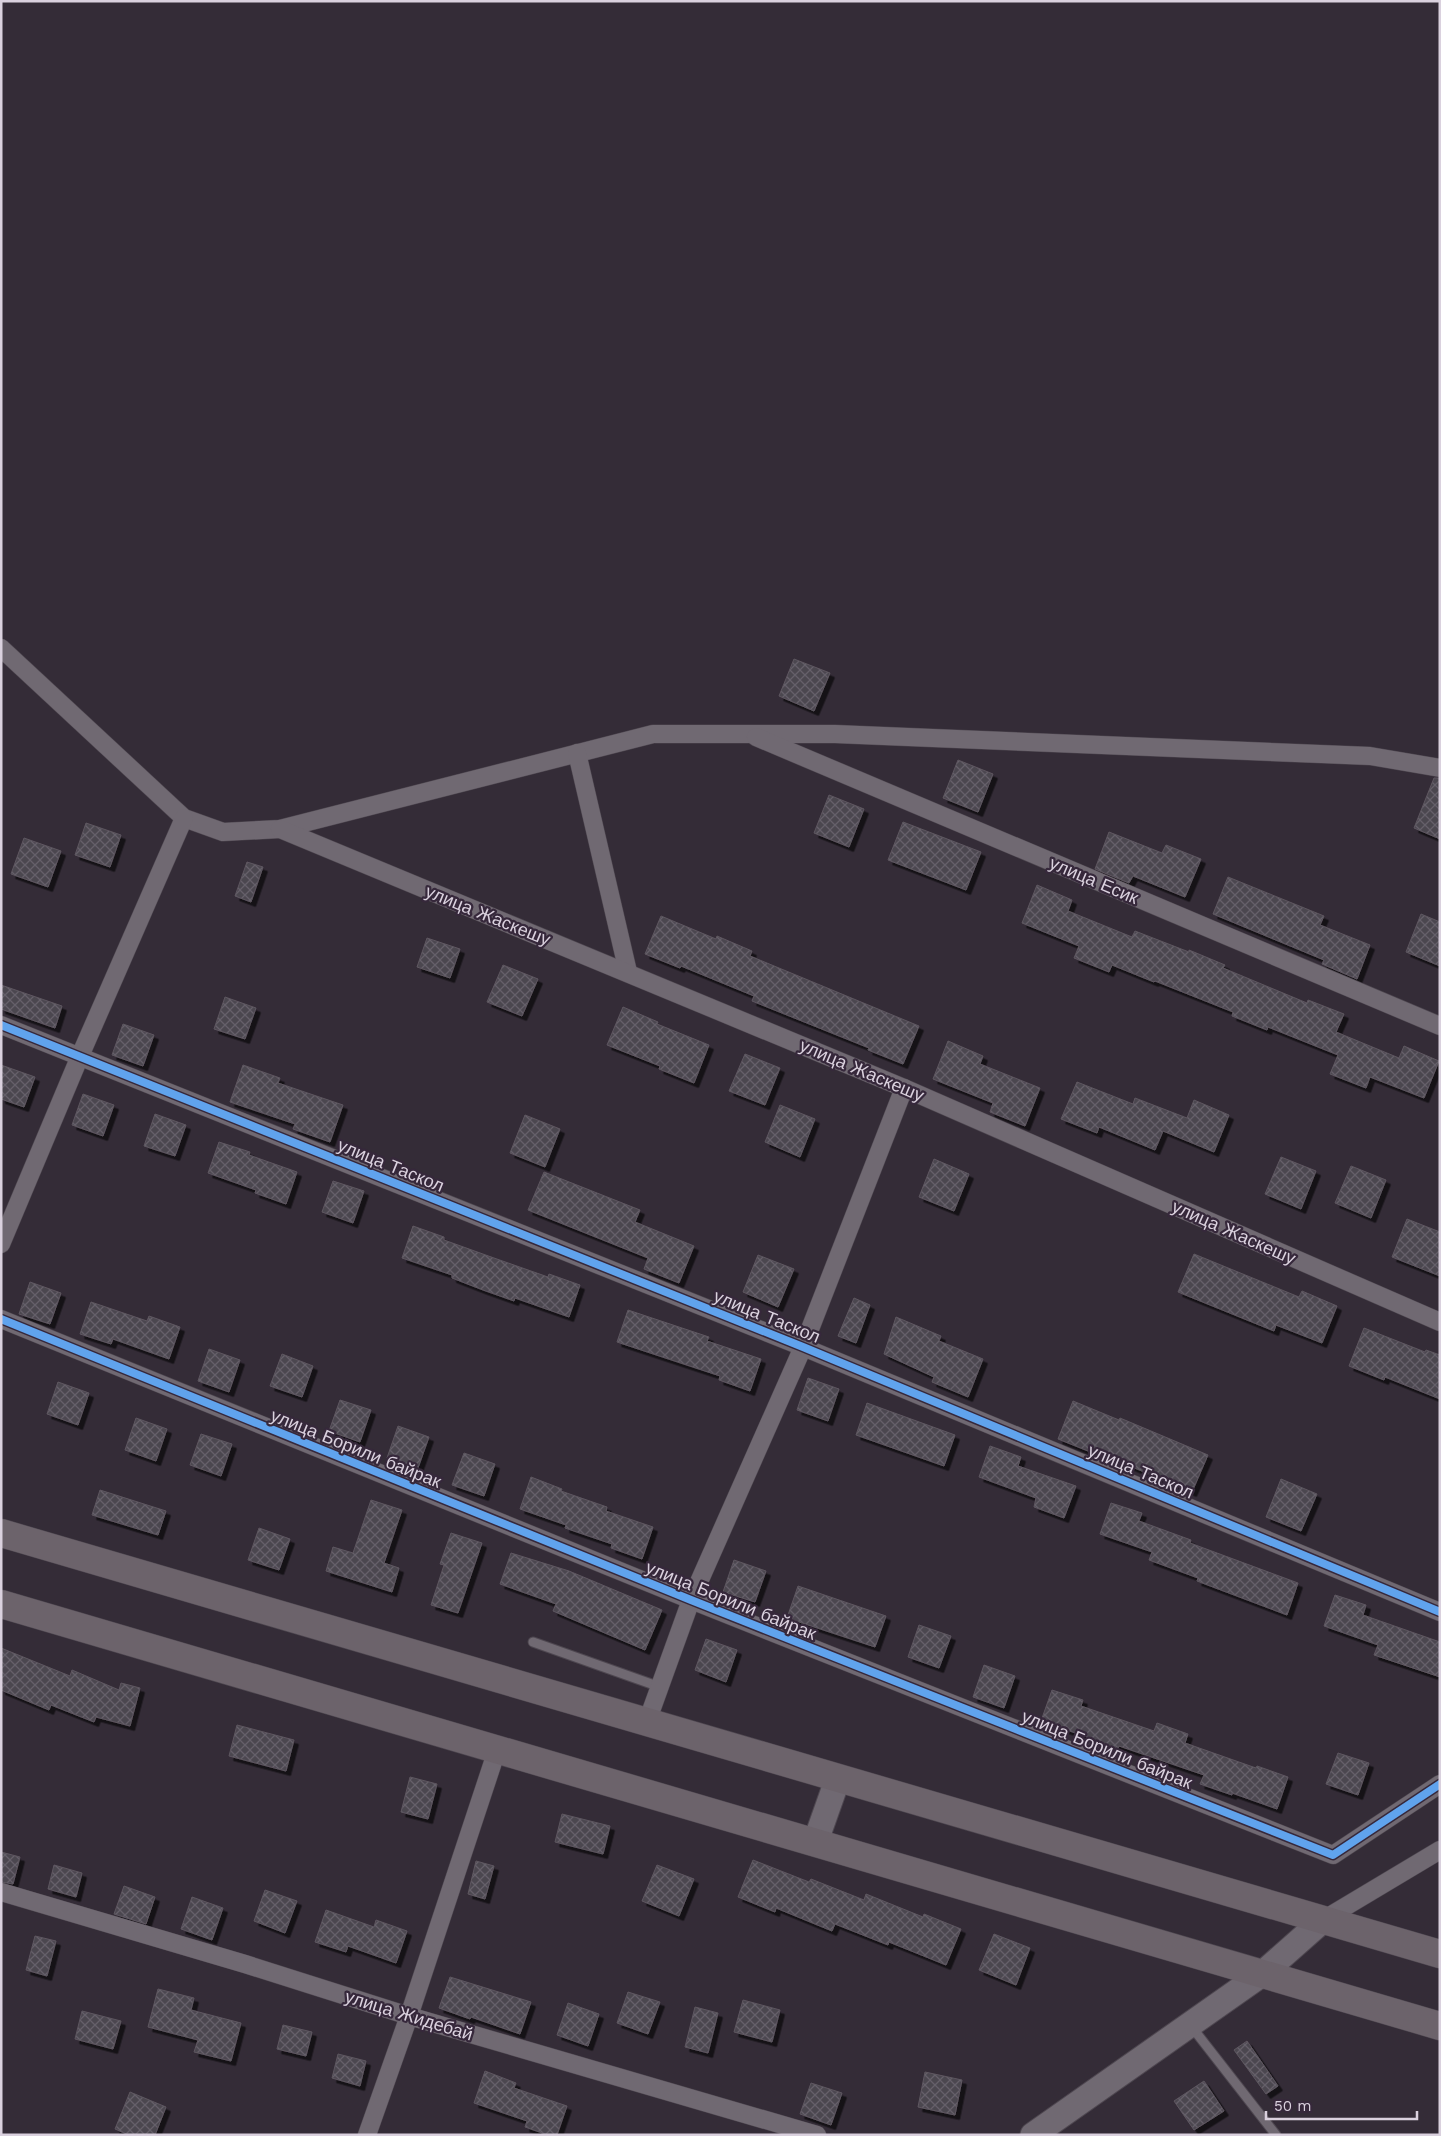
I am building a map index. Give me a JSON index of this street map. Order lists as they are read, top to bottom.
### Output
{
  "streets": {
    "street": [
      "улица Есик",
      "улица Жаскешу",
      "улица Таскол",
      "улица Борили байрак",
      "улица Жидебай"
    ]
  },
  "scale_bar": "50 m"
}
